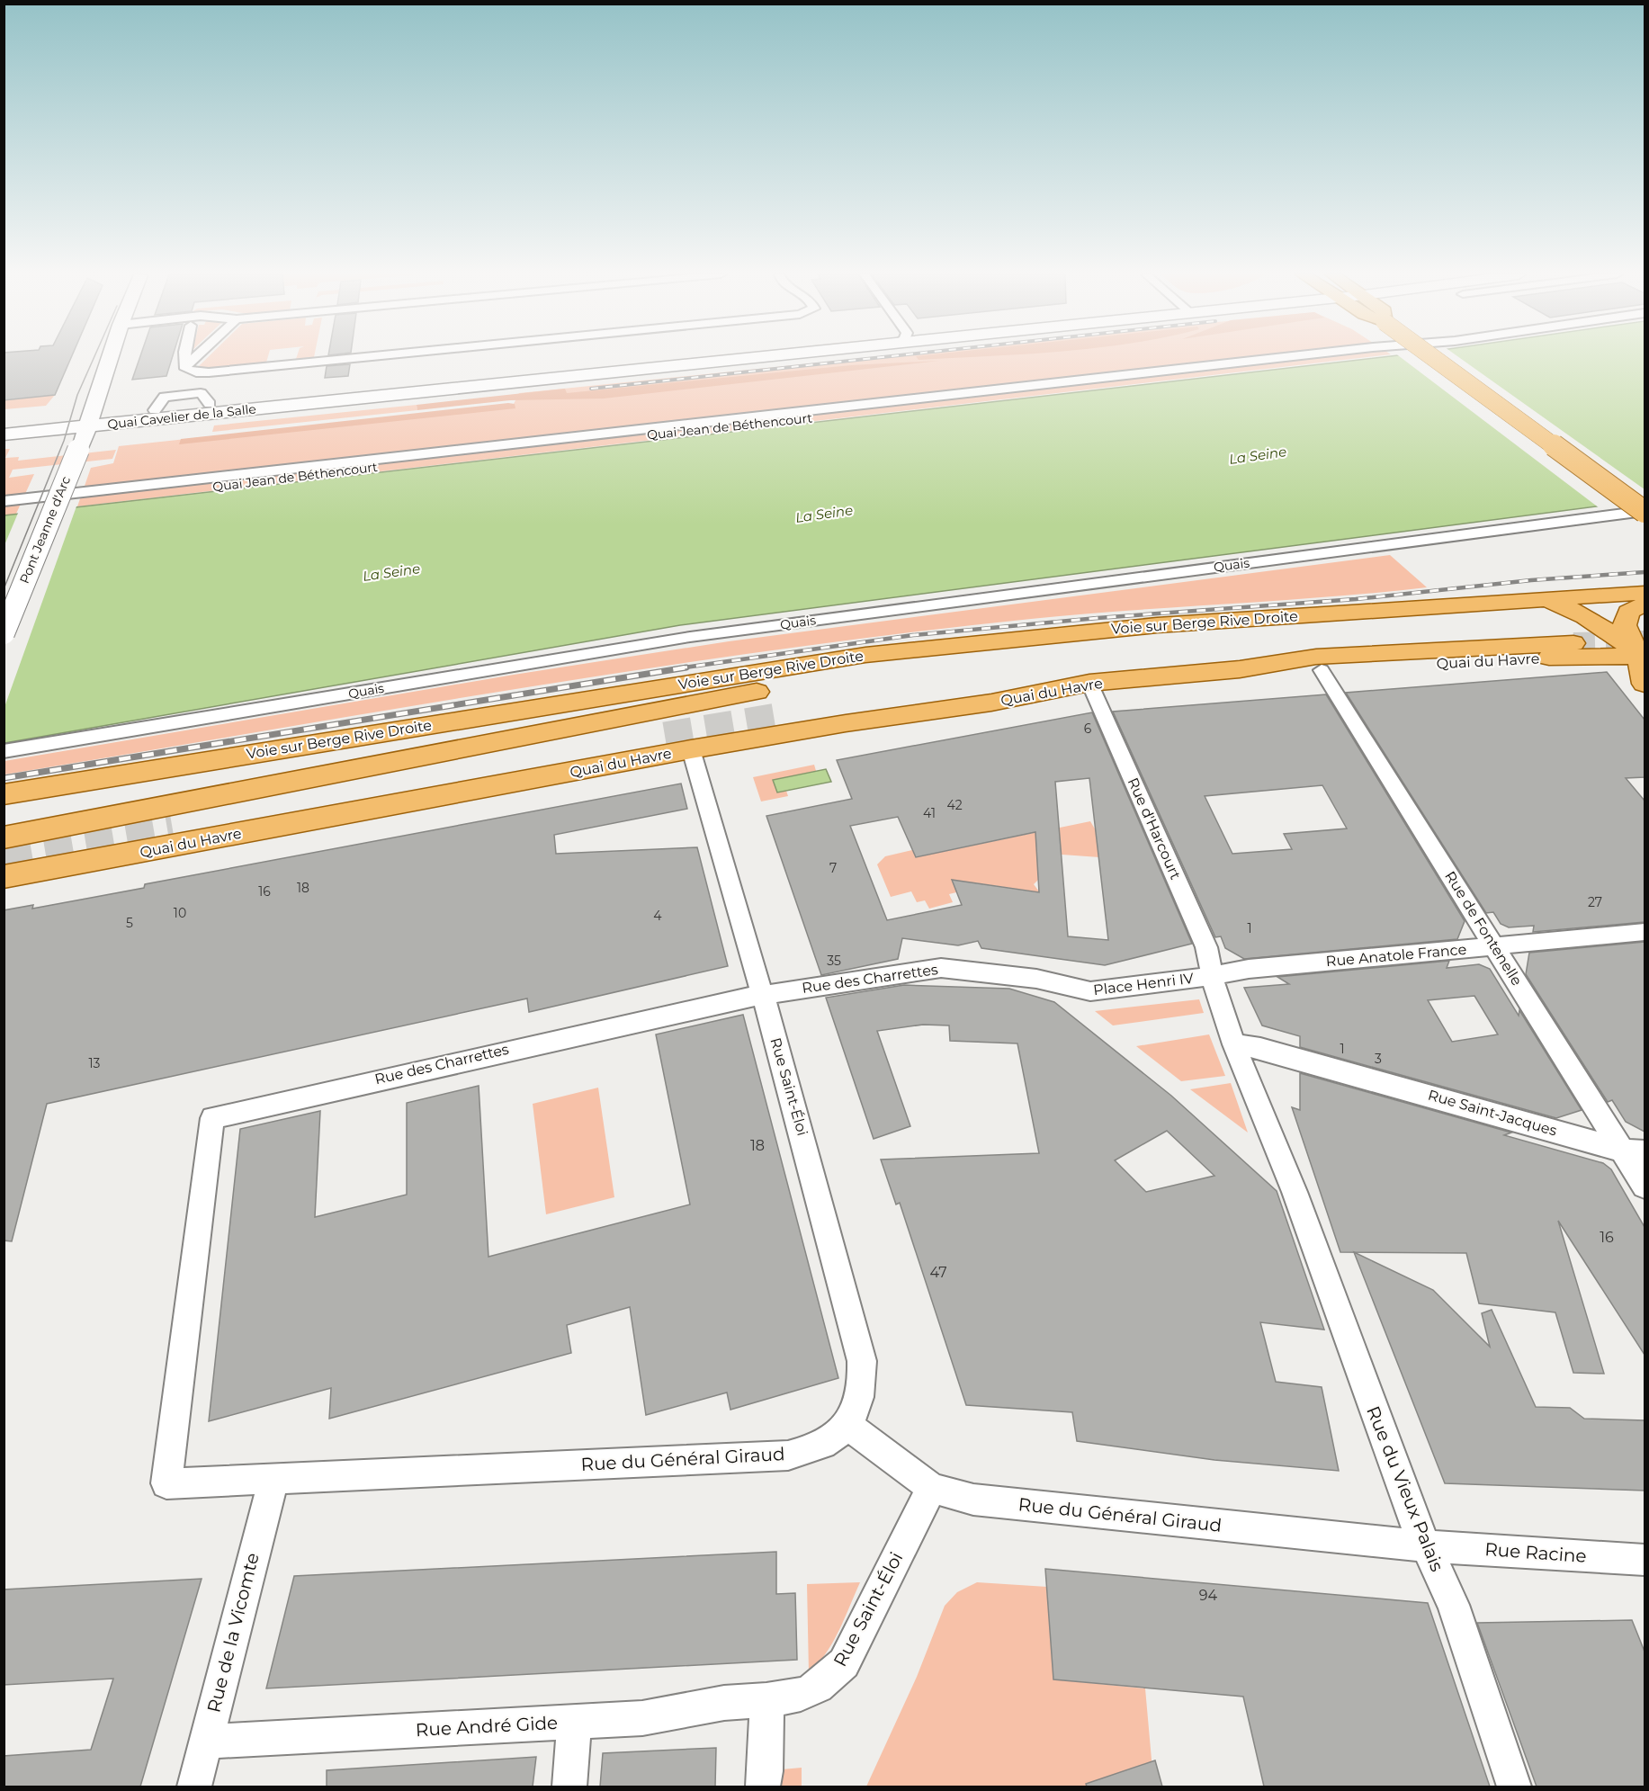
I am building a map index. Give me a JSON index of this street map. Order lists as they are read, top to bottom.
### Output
{
  "streets": {
    "main road": [
      "Quai Cavelier de la Salle",
      "Pont Jeanne d'Arc",
      "Voie sur Berge Rive Droite",
      "Quai du Havre"
    ],
    "street": [
      "Quai Jean de Béthencourt",
      "Quais",
      "Rue d'Harcourt",
      "Rue de Fontenelle",
      "Rue Anatole France",
      "Rue des Charrettes",
      "Place Henri IV",
      "Rue Saint-Éloi",
      "Rue Saint-Jacques",
      "Rue du Général Giraud",
      "Rue du Vieux Palais",
      "Rue Racine",
      "Rue de la Vicomte",
      "Rue André Gide"
    ]
  },
  "crossings": [
    ["Quai Cavelier de la Salle", "Pont Jeanne d'Arc"],
    ["Quai du Havre", "Rue d'Harcourt"],
    ["Quai du Havre", "Rue de Fontenelle"],
    ["Quai du Havre", "Rue Saint-Éloi"],
    ["Rue d'Harcourt", "Rue Anatole France"],
    ["Rue d'Harcourt", "Place Henri IV"],
    ["Rue de Fontenelle", "Rue Anatole France"],
    ["Rue de Fontenelle", "Rue Saint-Jacques"],
    ["Rue Anatole France", "Place Henri IV"],
    ["Rue des Charrettes", "Place Henri IV"],
    ["Rue des Charrettes", "Rue Saint-Éloi"],
    ["Rue des Charrettes", "Rue du Général Giraud"],
    ["Place Henri IV", "Rue Saint-Jacques"],
    ["Place Henri IV", "Rue du Vieux Palais"],
    ["Rue Saint-Éloi", "Rue du Général Giraud"],
    ["Rue Saint-Éloi", "Rue André Gide"],
    ["Rue du Général Giraud", "Rue du Vieux Palais"],
    ["Rue du Général Giraud", "Rue Racine"],
    ["Rue du Général Giraud", "Rue de la Vicomte"],
    ["Rue du Vieux Palais", "Rue Racine"],
    ["Rue de la Vicomte", "Rue André Gide"]
  ],
  "water": ["La Seine"],
  "house_numbers": [
    "6",
    "42",
    "41",
    "7",
    "18",
    "16",
    "27",
    "10",
    "4",
    "5",
    "1",
    "35",
    "1",
    "3",
    "13",
    "18",
    "16",
    "47",
    "94"
  ]
}
